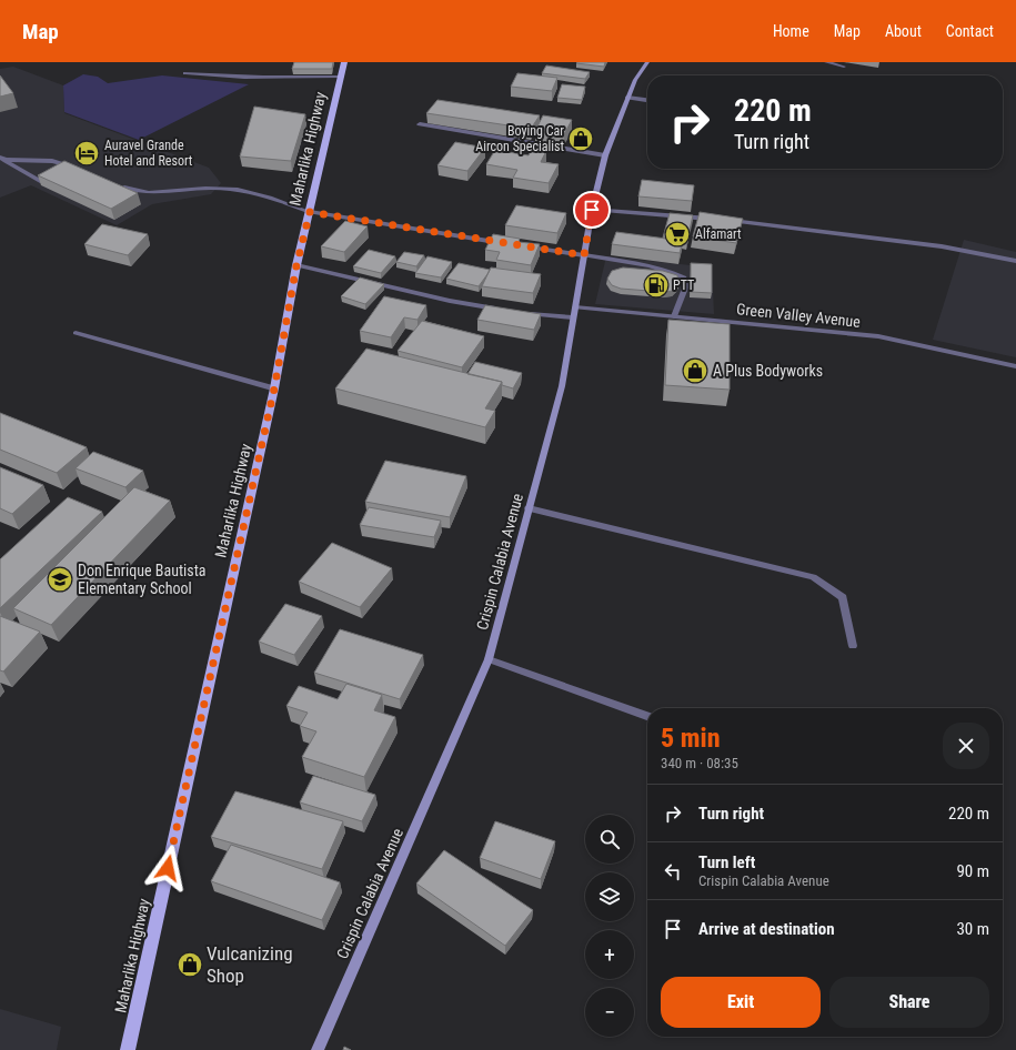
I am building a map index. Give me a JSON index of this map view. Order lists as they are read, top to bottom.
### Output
{
  "streets": {
    "main road": ["Maharlika Highway", "Crispin Calabia Avenue"],
    "street": ["Green Valley Avenue"]
  },
  "crossings": [
    ["Green Valley Avenue", "Crispin Calabia Avenue"]
  ],
  "places": {
    "shop": ["Boying Car Aircon Specialist", "A Plus Bodyworks", "Vulcanizing Shop"],
    "hotel": ["Auravel Grande Hotel and Resort"],
    "supermarket": ["Alfamart"],
    "fuel station": ["PTT"],
    "school or university": ["Don Enrique Bautista Elementary School"]
  },
  "page": {
    "header": "Map",
    "nav": [
      "Home",
      "Map",
      "About",
      "Contact"
    ],
    "turn": ["220 m", "Turn right"],
    "heading": ["5 min", "340 m · 08:35"],
    "list": [
      {
        "name": "Turn right",
        "value": "220 m"
      },
      {
        "name": "Turn left",
        "note": "Crispin Calabia Avenue",
        "value": "90 m"
      },
      {
        "name": "Arrive at destination",
        "value": "30 m"
      }
    ],
    "map_buttons": ["+", "−"],
    "buttons": ["Exit", "Share"]
  }
}
